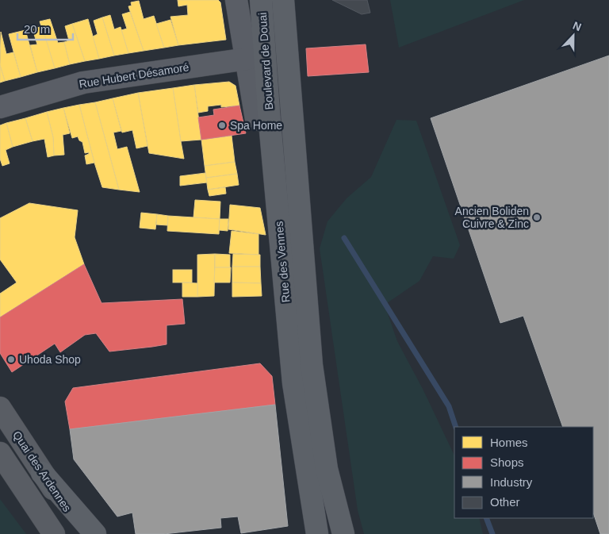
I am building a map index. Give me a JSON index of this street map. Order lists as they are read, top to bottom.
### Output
{
  "streets": {
    "main road": ["Boulevard de Douai", "Rue des Vennes", "Quai des Ardennes"],
    "street": ["Rue Hubert Désamoré"]
  },
  "crossings": [
    ["Boulevard de Douai", "Rue des Vennes"]
  ],
  "places": ["Spa Home", "Ancien Boliden Cuivre & Zinc", "Uhoda Shop"],
  "legend": [
    "Homes",
    "Shops",
    "Industry",
    "Other"
  ],
  "scale_bar": "20 m",
  "north": "top"
}
